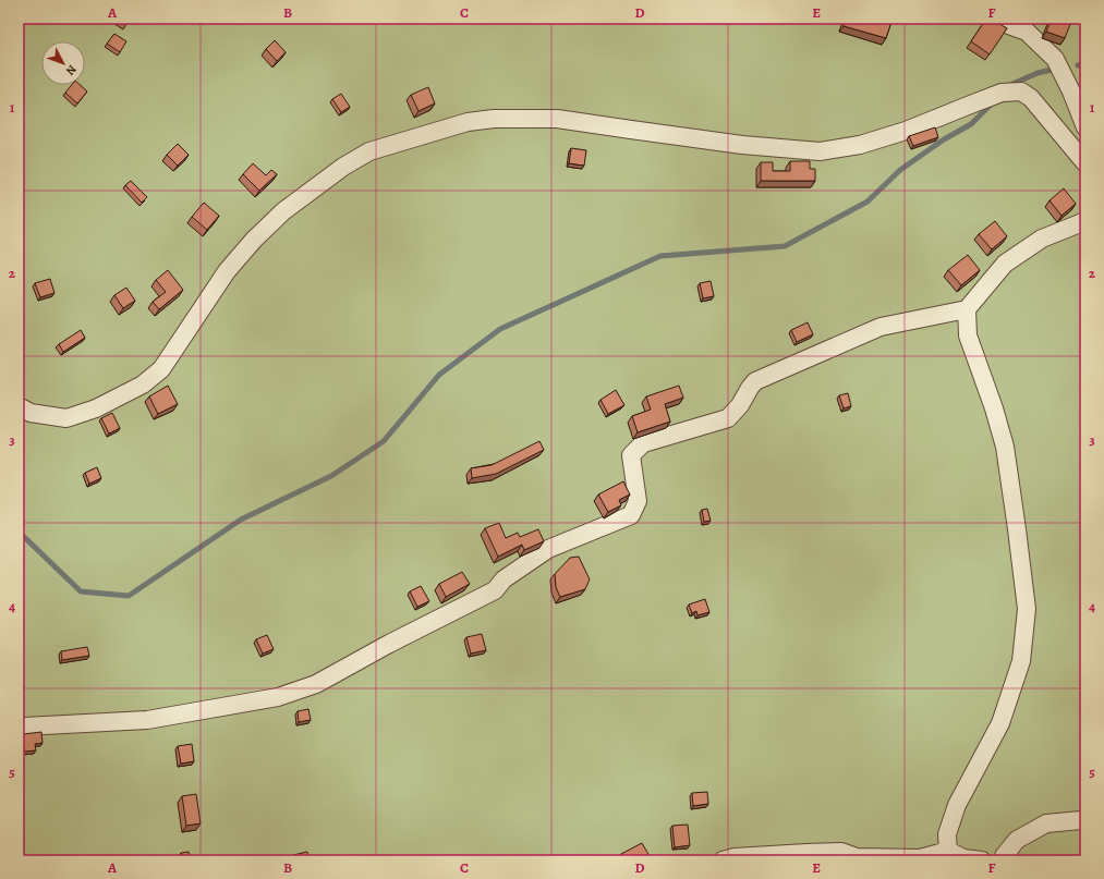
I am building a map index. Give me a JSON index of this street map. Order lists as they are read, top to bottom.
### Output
{
  "north": "bottom right",
  "grid": {
    "columns": [
      "A",
      "B",
      "C",
      "D",
      "E",
      "F"
    ],
    "rows": [
      "1",
      "2",
      "3",
      "4",
      "5"
    ]
  }
}
